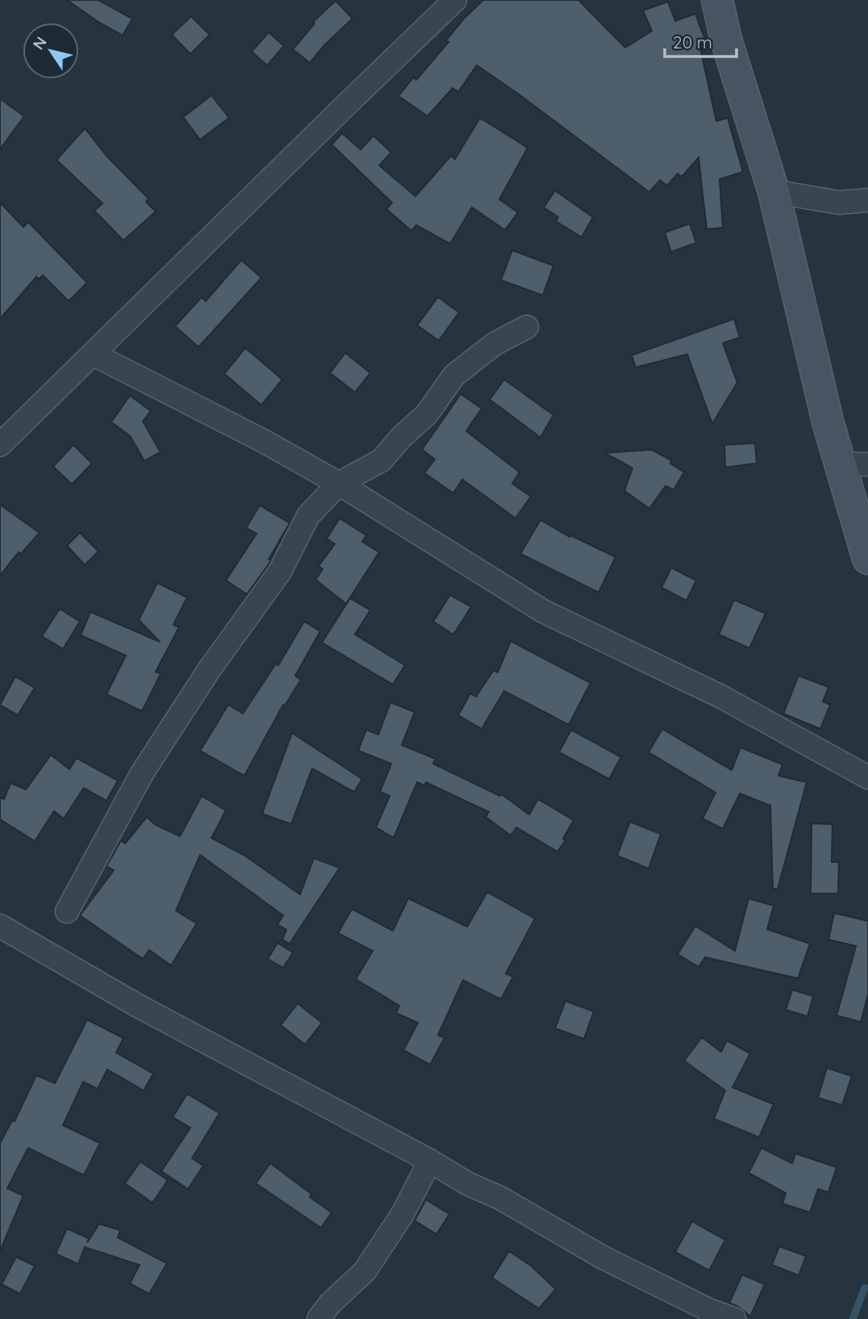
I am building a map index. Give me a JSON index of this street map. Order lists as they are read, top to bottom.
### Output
{
  "scale_bar": "20 m",
  "north": "top left"
}
